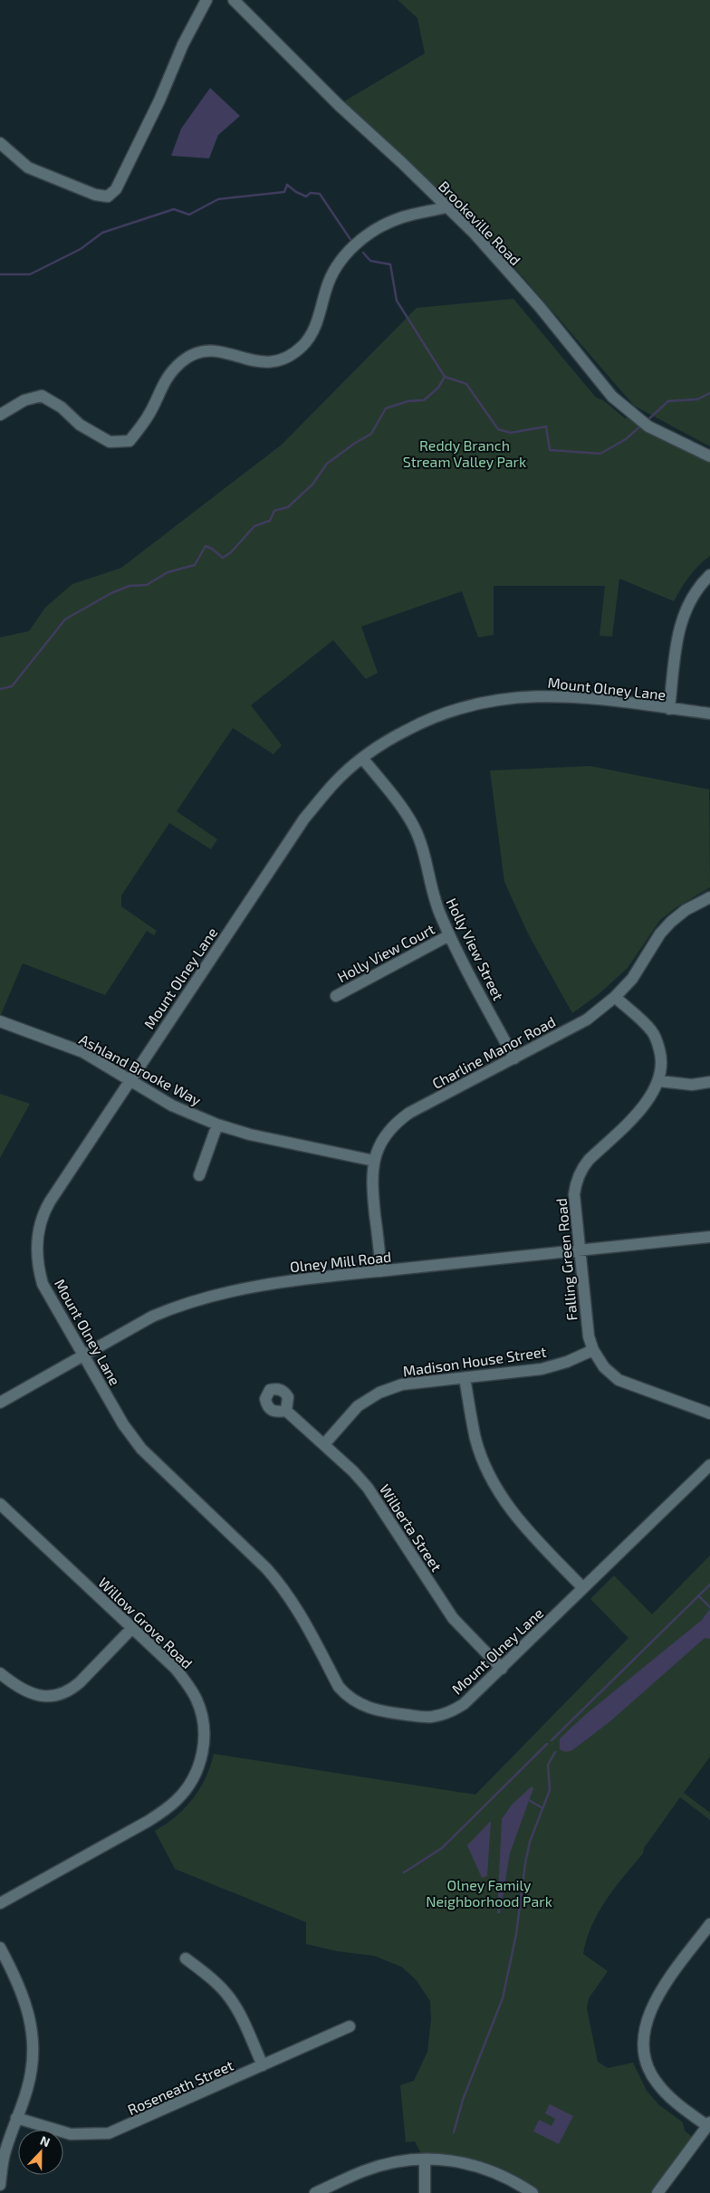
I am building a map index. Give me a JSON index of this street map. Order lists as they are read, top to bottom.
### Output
{
  "streets": {
    "street": [
      "Brookeville Road",
      "Mount Olney Lane",
      "Holly View Street",
      "Holly View Court",
      "Charline Manor Road",
      "Ashland Brooke Way",
      "Falling Green Road",
      "Olney Mill Road",
      "Madison House Street",
      "Wilberta Street",
      "Willow Grove Road",
      "Roseneath Street"
    ]
  },
  "crossings": [
    ["Mount Olney Lane", "Holly View Street"],
    ["Mount Olney Lane", "Ashland Brooke Way"],
    ["Mount Olney Lane", "Olney Mill Road"],
    ["Mount Olney Lane", "Wilberta Street"],
    ["Holly View Street", "Holly View Court"],
    ["Holly View Street", "Charline Manor Road"],
    ["Charline Manor Road", "Ashland Brooke Way"],
    ["Charline Manor Road", "Falling Green Road"],
    ["Charline Manor Road", "Olney Mill Road"],
    ["Falling Green Road", "Olney Mill Road"],
    ["Falling Green Road", "Madison House Street"],
    ["Madison House Street", "Wilberta Street"]
  ],
  "parks": ["Reddy Branch Stream Valley Park", "Olney Family Neighborhood Park"],
  "north": "top"
}
